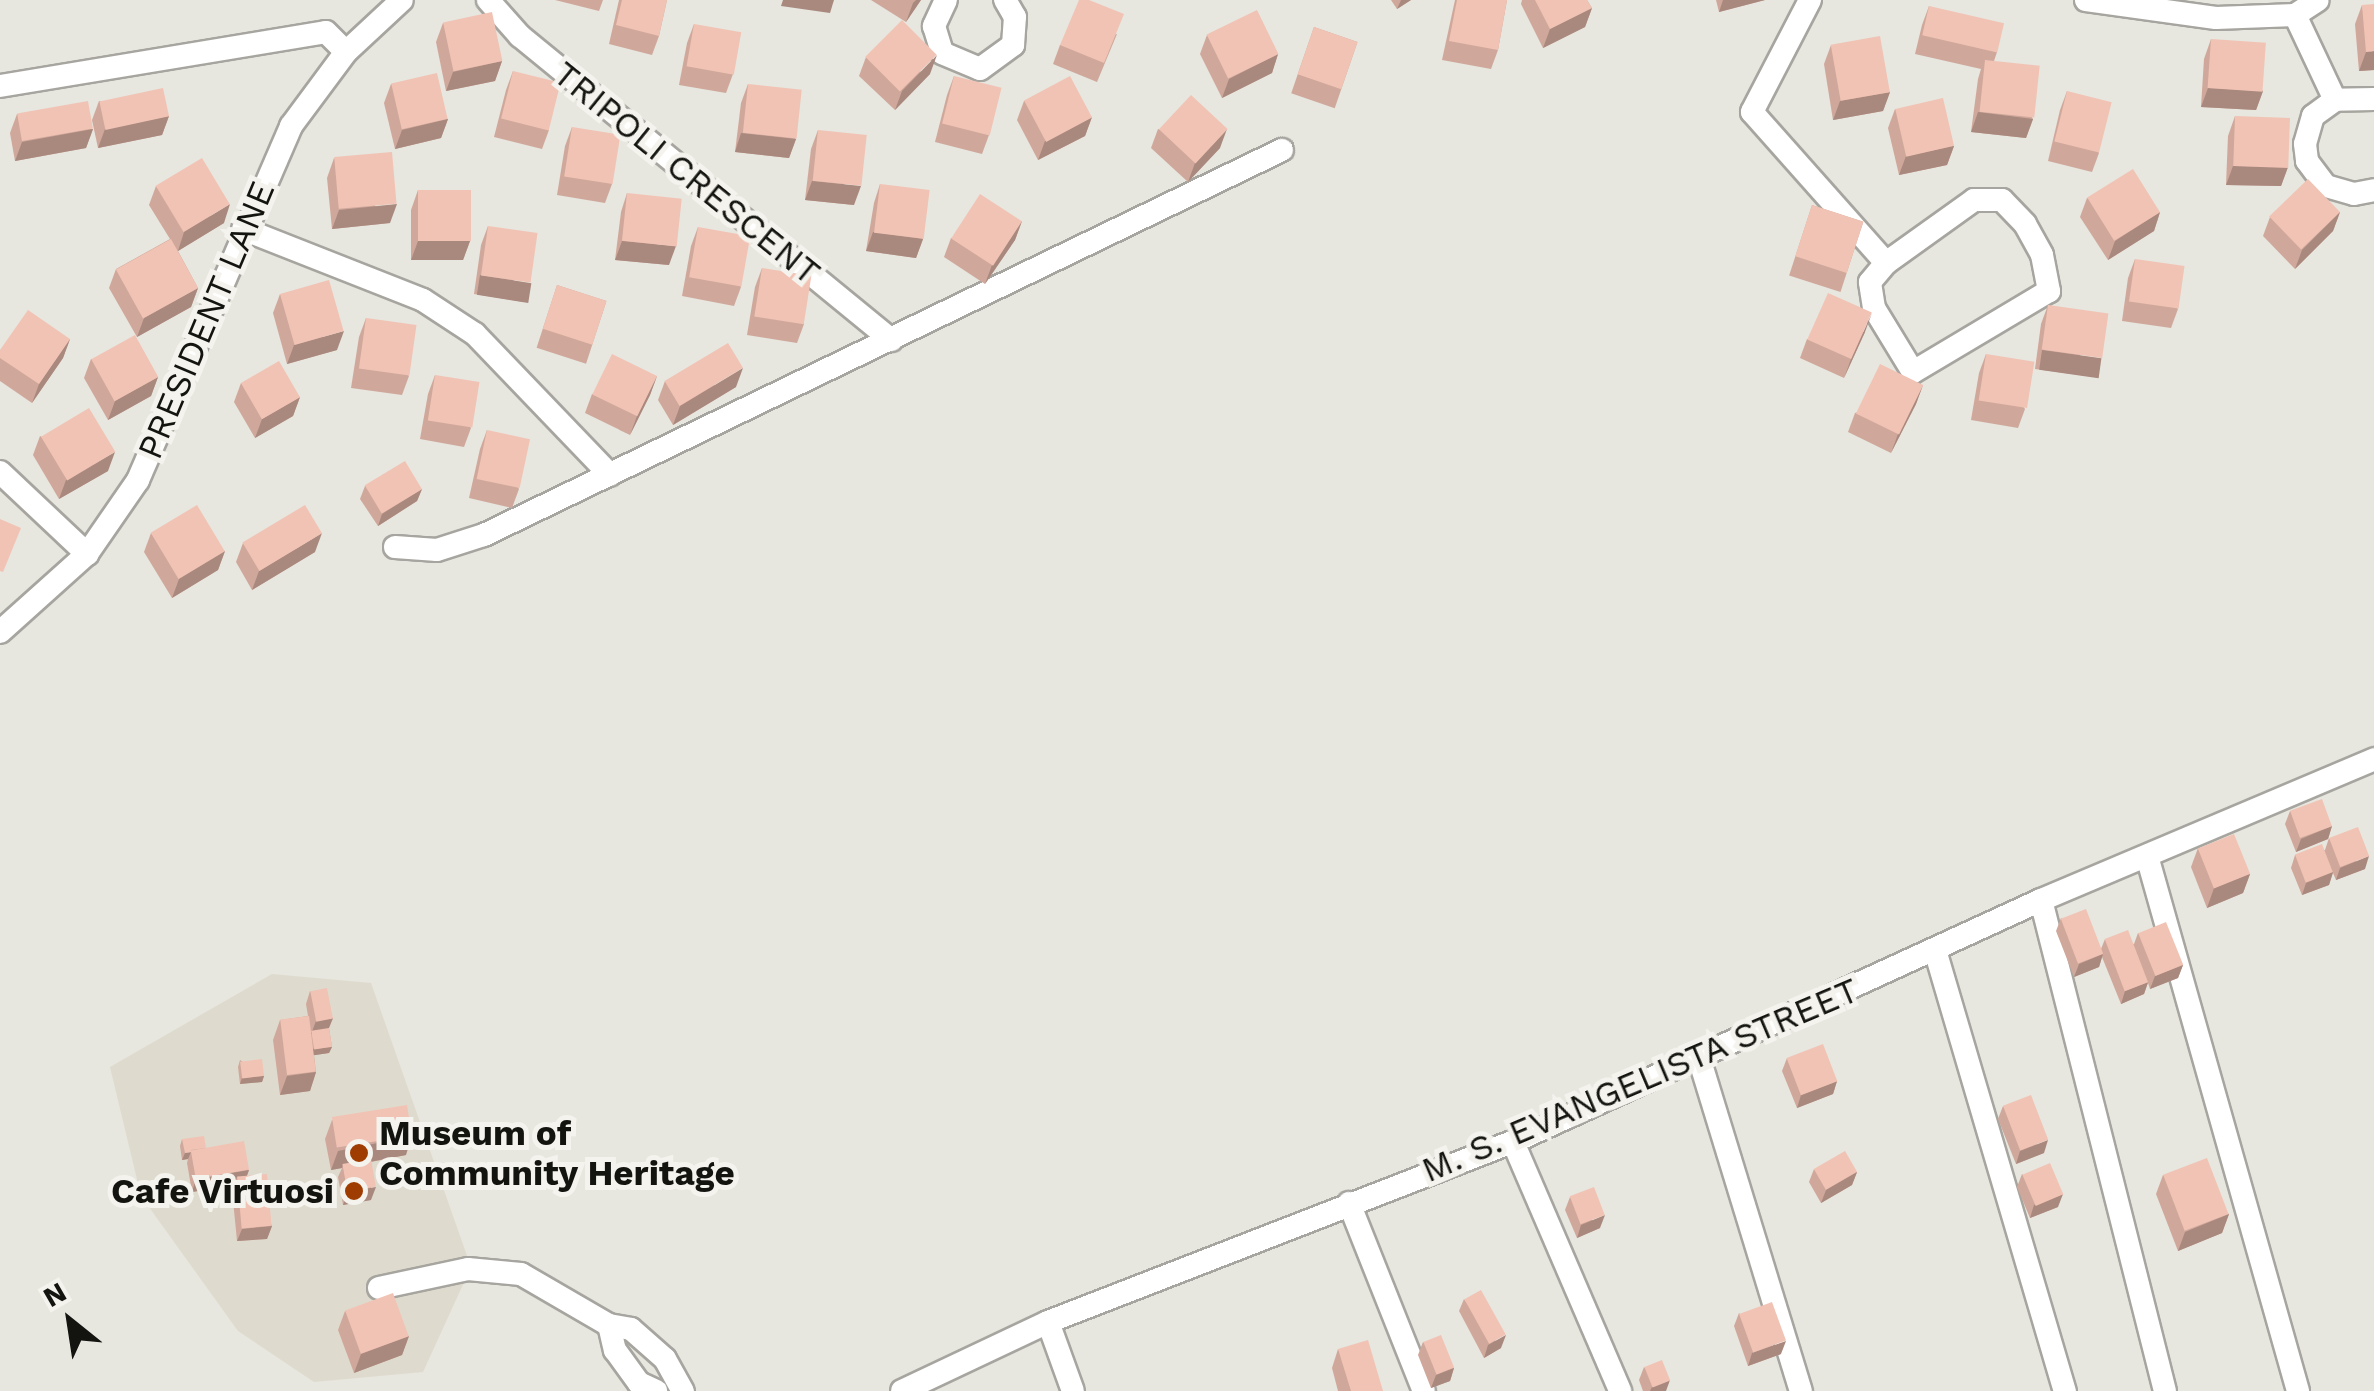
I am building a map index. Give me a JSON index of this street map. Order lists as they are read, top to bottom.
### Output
{
  "streets": {
    "street": ["TRIPOLI CRESCENT", "PRESIDENT LANE", "M. S. EVANGELISTA STREET"]
  },
  "places": ["Museum of Community Heritage", "Cafe Virtuosi"],
  "north": "top left"
}
